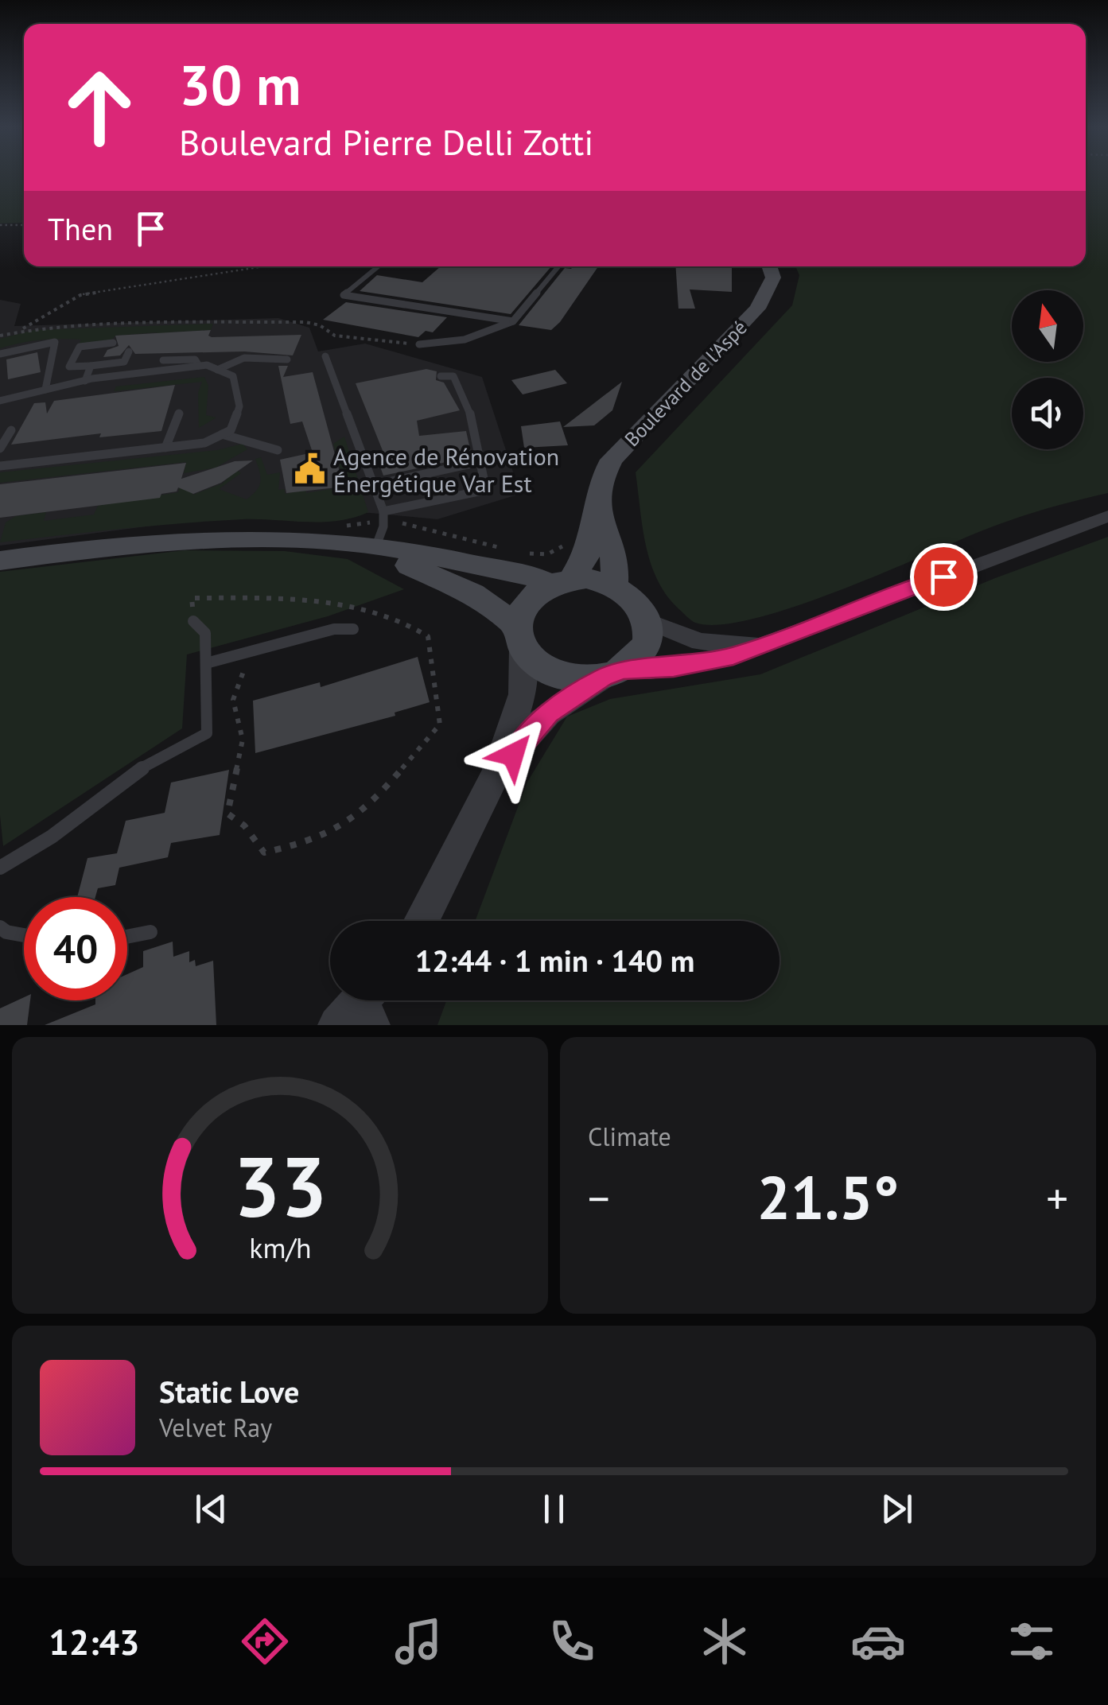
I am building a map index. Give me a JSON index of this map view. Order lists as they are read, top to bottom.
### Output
{
  "streets": {
    "main road": ["Boulevard de l'Aspé"]
  },
  "places": {
    "public building": ["Agence de Rénovation Énergétique Var Est"]
  },
  "north": "top",
  "page": {
    "turn": ["30 m", "Boulevard Pierre Delli Zotti"],
    "then": "Then",
    "limit": "40",
    "trip": "12:44 · 1 min · 140 m",
    "tile": "Climate",
    "heat": ["−", "21.5°", "+"],
    "song": ["Static Love", "Velvet Ray"],
    "tabs": "12:43",
    "gauge": ["33", "km/h"]
  }
}
